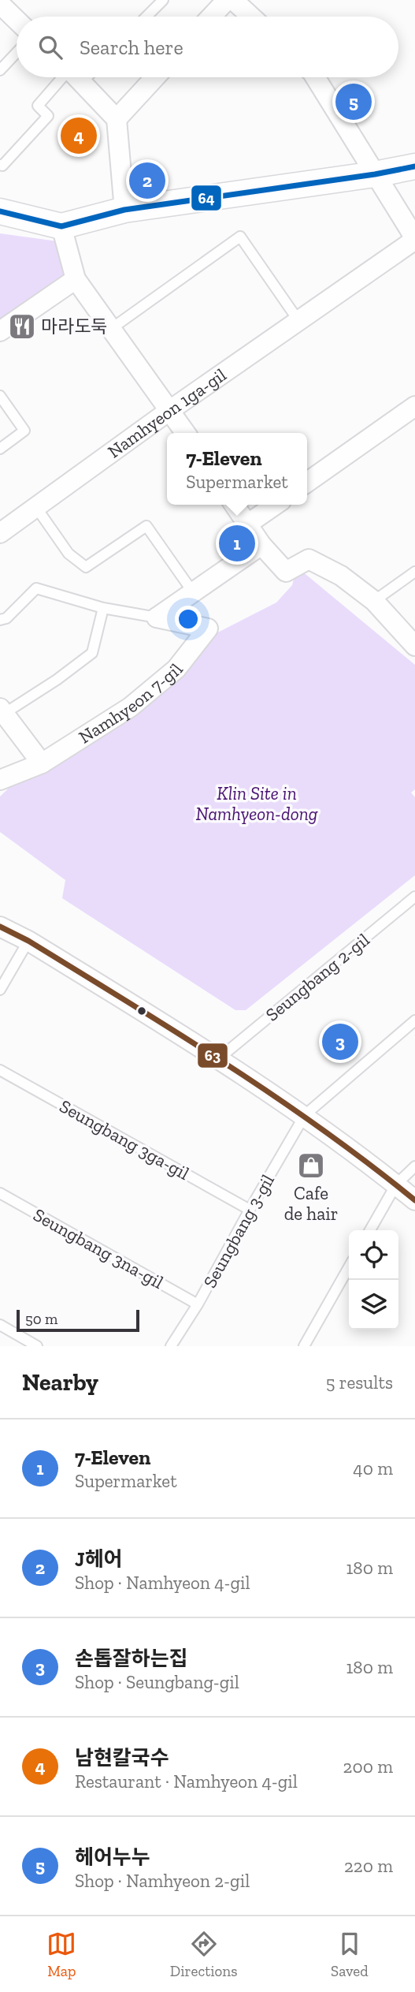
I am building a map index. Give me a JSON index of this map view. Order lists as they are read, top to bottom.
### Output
{
  "streets": {
    "street": ["Namhyeon 1ga-gil", "Namhyeon 7-gil"],
    "lane": [
      "Seungbang 2-gil",
      "Seungbang 3ga-gil",
      "Seungbang 3-gil",
      "Seungbang 3na-gil"
    ]
  },
  "crossings": [
    ["Seungbang 3ga-gil", "Seungbang 3-gil"],
    ["Seungbang 3-gil", "Seungbang 3na-gil"]
  ],
  "parks": ["Klin Site in Namhyeon-dong"],
  "places": {
    "restaurant": ["마라도둑"],
    "shop": ["Cafe de hair"]
  },
  "lines": ["transit line 64", "transit line 63"],
  "scale_bar": "50 m",
  "page": {
    "search": "Search here",
    "pins": [
      "5",
      "4",
      "2",
      "1",
      "3"
    ],
    "popup": ["7-Eleven", "Supermarket"],
    "scale": "50 m",
    "heading": ["Nearby", "5 results"],
    "list": [
      {
        "mark": "1",
        "name": "7-Eleven",
        "note": "Supermarket",
        "value": "40 m"
      },
      {
        "mark": "2",
        "name": "J헤어",
        "note": "Shop · Namhyeon 4-gil",
        "value": "180 m"
      },
      {
        "mark": "3",
        "name": "손톱잘하는집",
        "note": "Shop · Seungbang-gil",
        "value": "180 m"
      },
      {
        "mark": "4",
        "name": "남현칼국수",
        "note": "Restaurant · Namhyeon 4-gil",
        "value": "200 m"
      },
      {
        "mark": "5",
        "name": "헤어누누",
        "note": "Shop · Namhyeon 2-gil",
        "value": "220 m"
      }
    ],
    "nav": ["Map", "Directions", "Saved"]
  }
}
